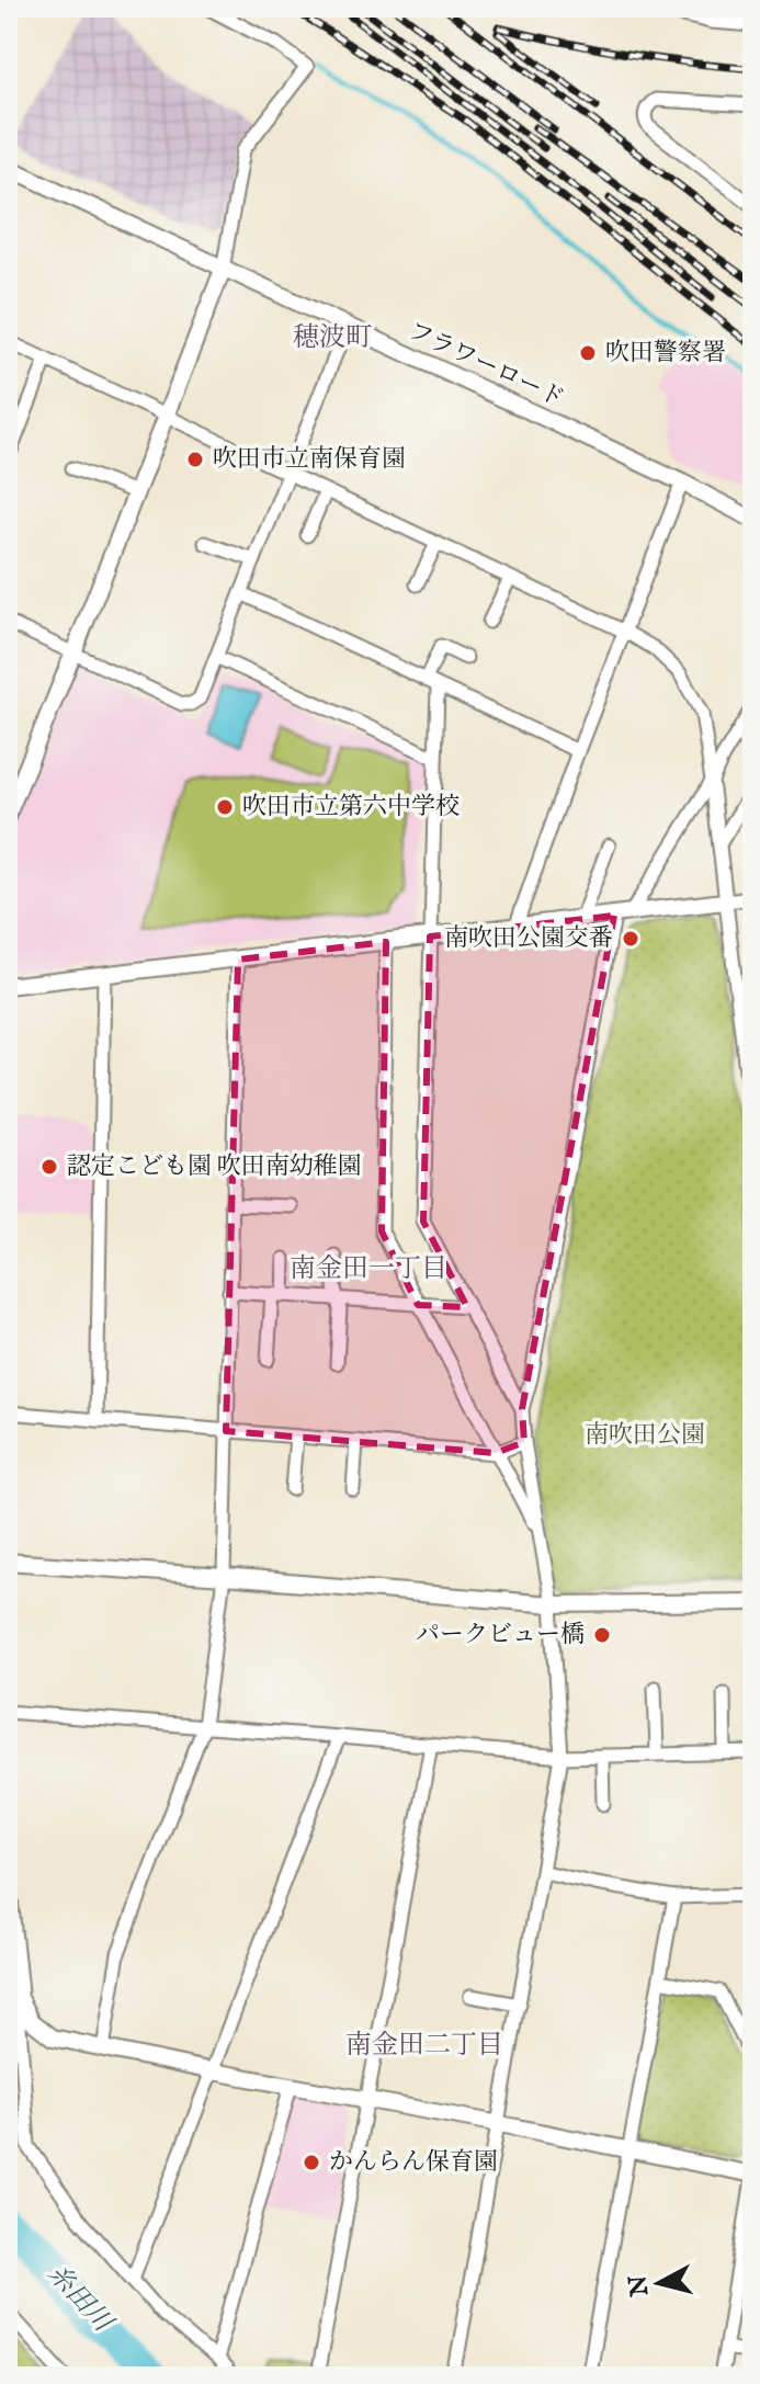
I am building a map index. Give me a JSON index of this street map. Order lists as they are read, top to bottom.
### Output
{
  "streets": {
    "street": ["フラワーロード"]
  },
  "districts": ["穂波町", "南金田一丁目", "南金田二丁目"],
  "water": ["糸田川"],
  "parks": ["南吹田公園"],
  "places": [
    "吹田警察署",
    "吹田市立南保育園",
    "吹田市立第六中学校",
    "南吹田公園交番",
    "認定こども園 吹田南幼稚園",
    "パークビュー橋",
    "かんらん保育園"
  ],
  "north": "left"
}
